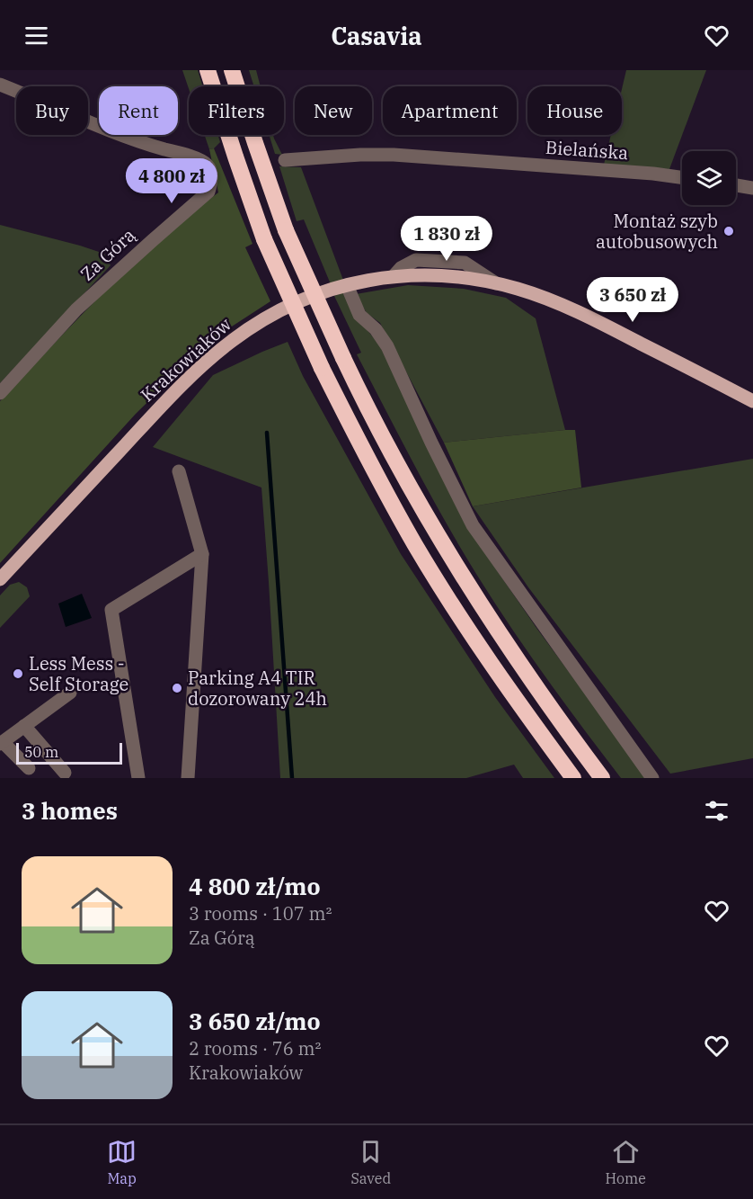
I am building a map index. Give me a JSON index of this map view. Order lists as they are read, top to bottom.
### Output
{
  "streets": {
    "main road": ["Krakowiaków"],
    "street": ["Bielańska", "Za Górą"]
  },
  "places": ["Montaż szyb autobusowych", "Less Mess - Self Storage", "Parking A4 TIR dozorowany 24h"],
  "scale_bar": "50 m",
  "page": {
    "header": "Casavia",
    "chip": [
      "Buy",
      "Rent",
      "Filters",
      "New",
      "Apartment",
      "House"
    ],
    "price": ["4 800 zł", "1 830 zł", "3 650 zł"],
    "scale": "50 m",
    "heading": "3 homes",
    "list": [
      {
        "name": "4 800 zł/mo",
        "note": "3 rooms · 107 m² · Za Górą"
      },
      {
        "name": "3 650 zł/mo",
        "note": "2 rooms · 76 m² · Krakowiaków"
      }
    ],
    "tabs": ["Map", "Saved", "Home"]
  }
}
